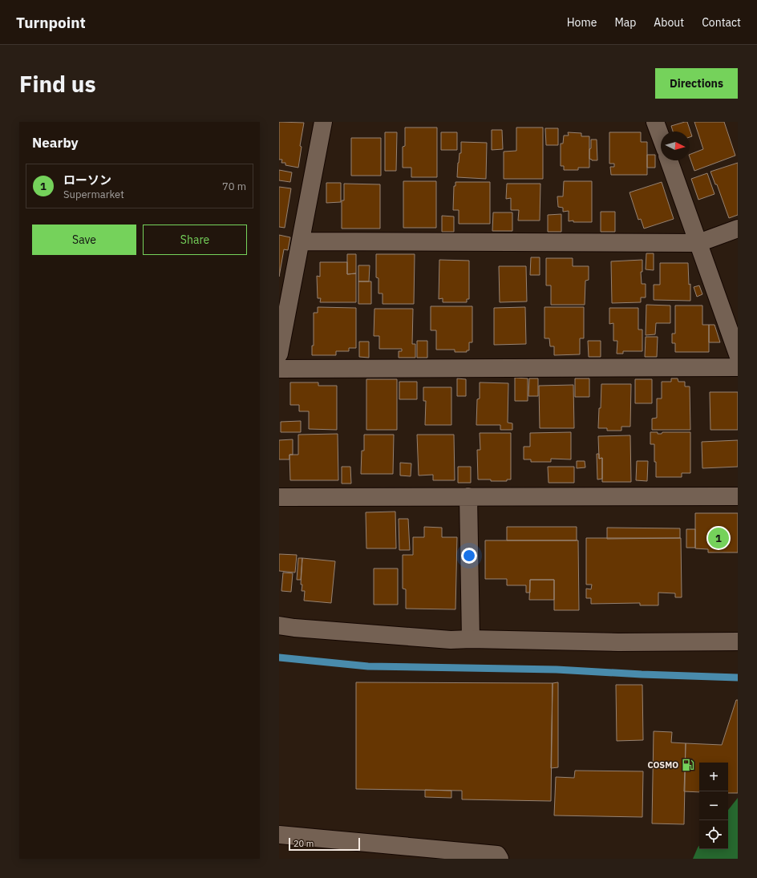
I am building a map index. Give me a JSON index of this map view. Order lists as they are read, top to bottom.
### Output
{
  "places": {
    "fuel station": ["COSMO"]
  },
  "scale_bar": "20 m",
  "north": "right",
  "page": {
    "header": "Turnpoint",
    "nav": [
      "Home",
      "Map",
      "About",
      "Contact"
    ],
    "buttons": [
      "Directions",
      ["Save", "Share"]
    ],
    "title": "Find us",
    "heading": "Nearby",
    "list": [
      {
        "mark": "1",
        "name": "ローソン",
        "note": "Supermarket",
        "value": "70 m"
      }
    ],
    "pins": "1",
    "map_buttons": ["+", "−"],
    "scale": "20 m"
  }
}
